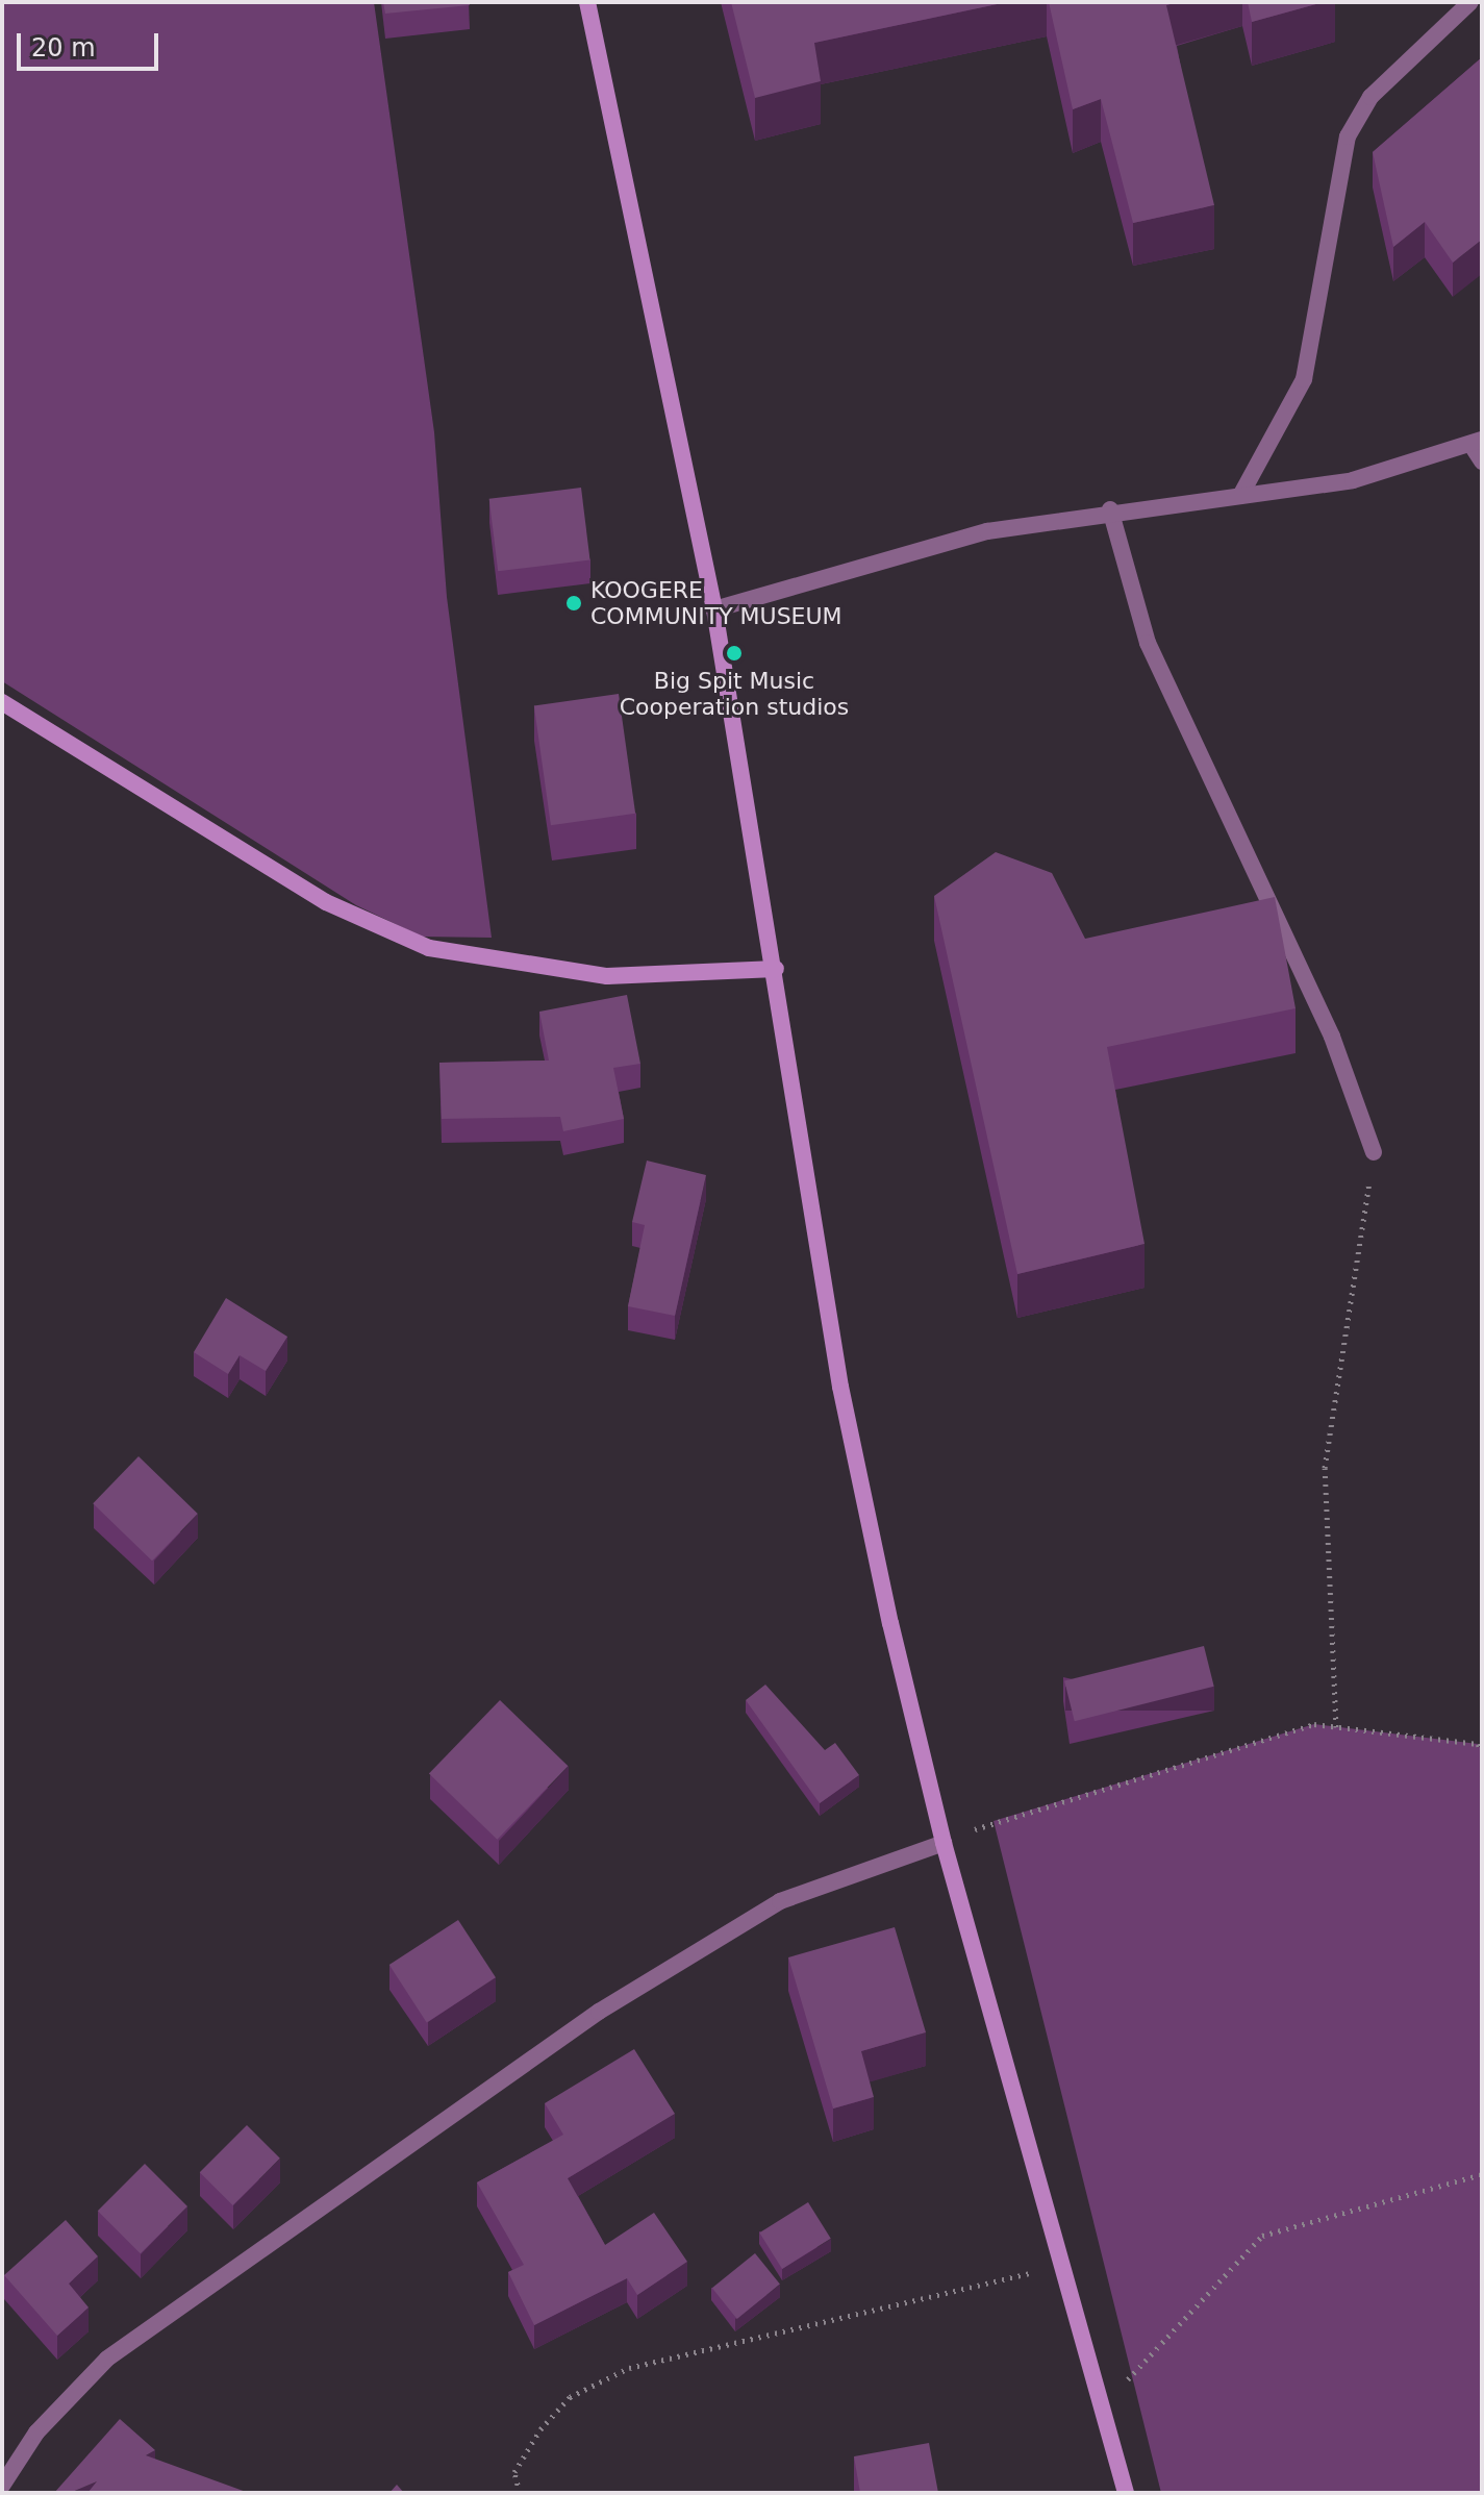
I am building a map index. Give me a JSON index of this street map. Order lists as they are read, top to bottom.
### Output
{
  "places": ["KOOGERE COMMUNITY MUSEUM", "Big Spit Music Cooperation studios"],
  "scale_bar": "20 m"
}
